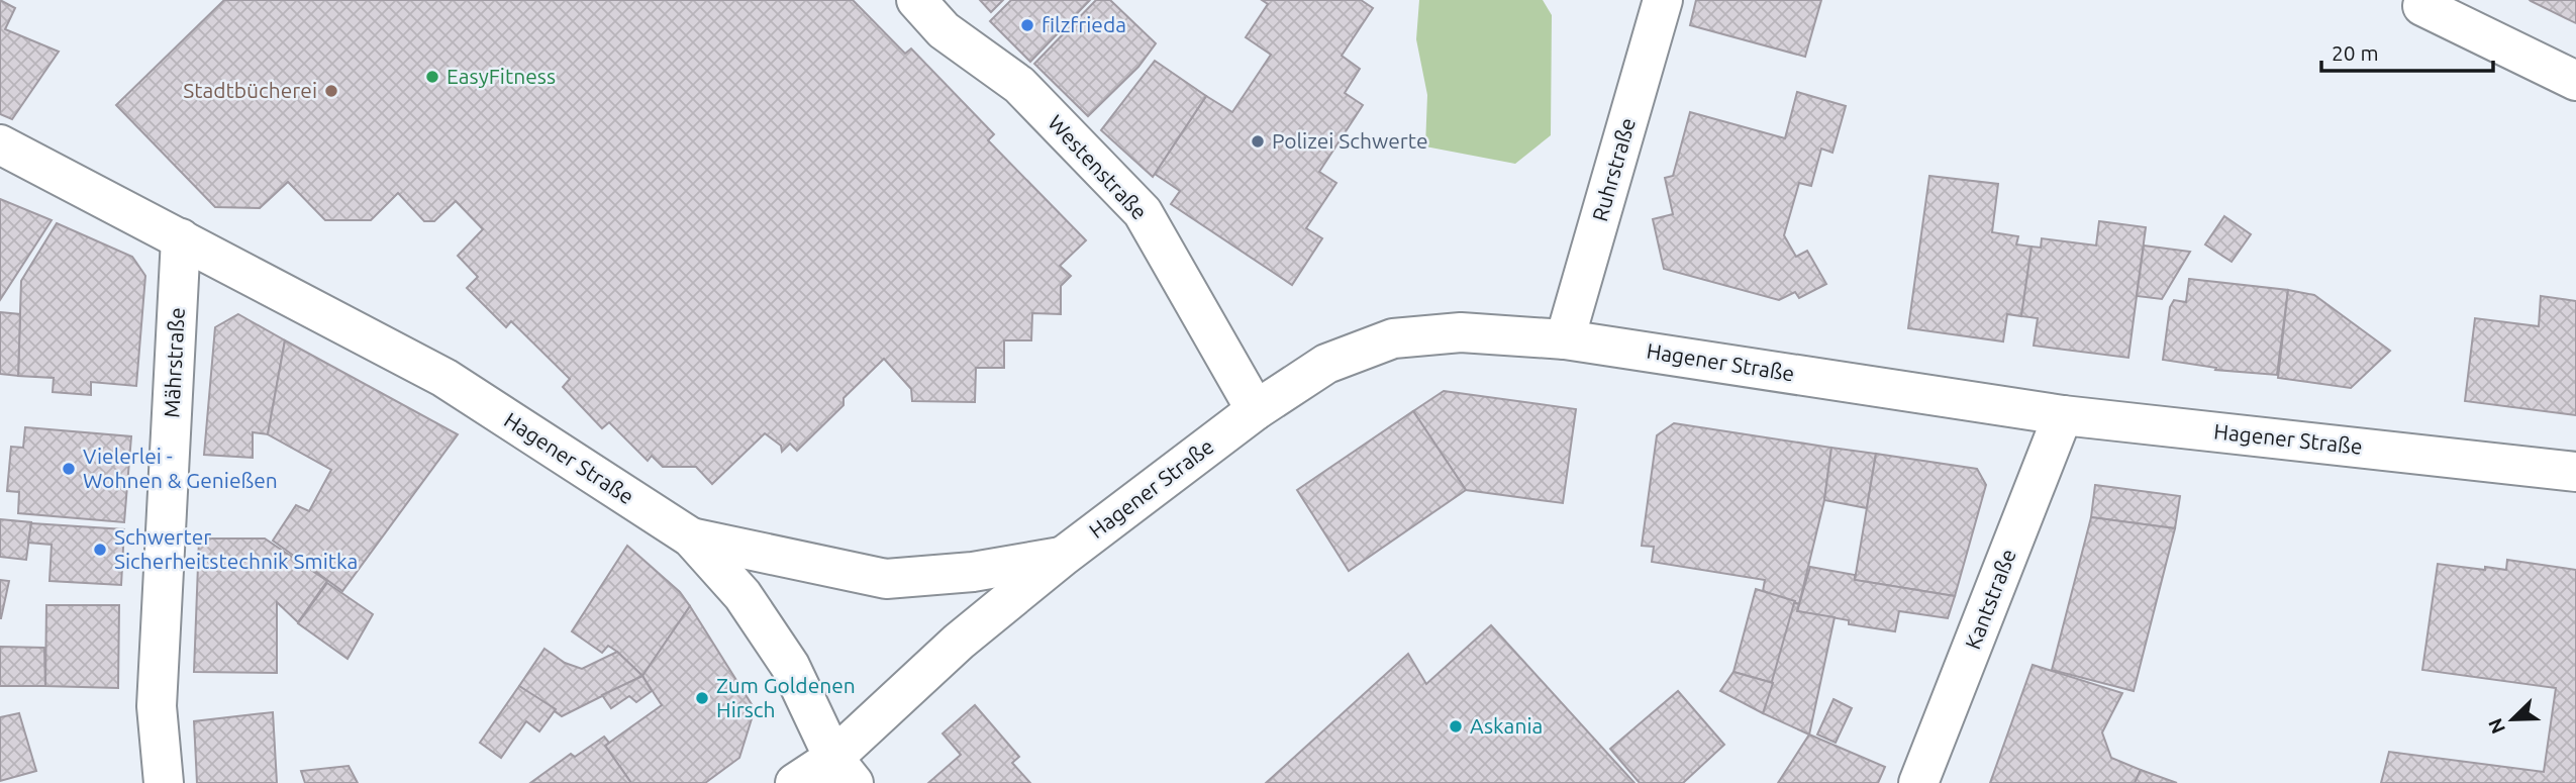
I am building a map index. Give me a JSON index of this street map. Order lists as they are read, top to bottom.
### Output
{
  "streets": {
    "street": [
      "Westenstraße",
      "Ruhrstraße",
      "Mährstraße",
      "Hagener Straße",
      "Kantstraße"
    ]
  },
  "crossings": [
    ["Westenstraße", "Hagener Straße"],
    ["Ruhrstraße", "Hagener Straße"],
    ["Mährstraße", "Hagener Straße"],
    ["Hagener Straße", "Kantstraße"]
  ],
  "places": [
    "filzfrieda",
    "EasyFitness",
    "Stadtbücherei",
    "Polizei Schwerte",
    "Vielerlei - Wohnen & Genießen",
    "Schwerter Sicherheitstechnik Smitka",
    "Zum Goldenen Hirsch",
    "Askania"
  ],
  "scale_bar": "20 m",
  "north": "bottom left"
}
